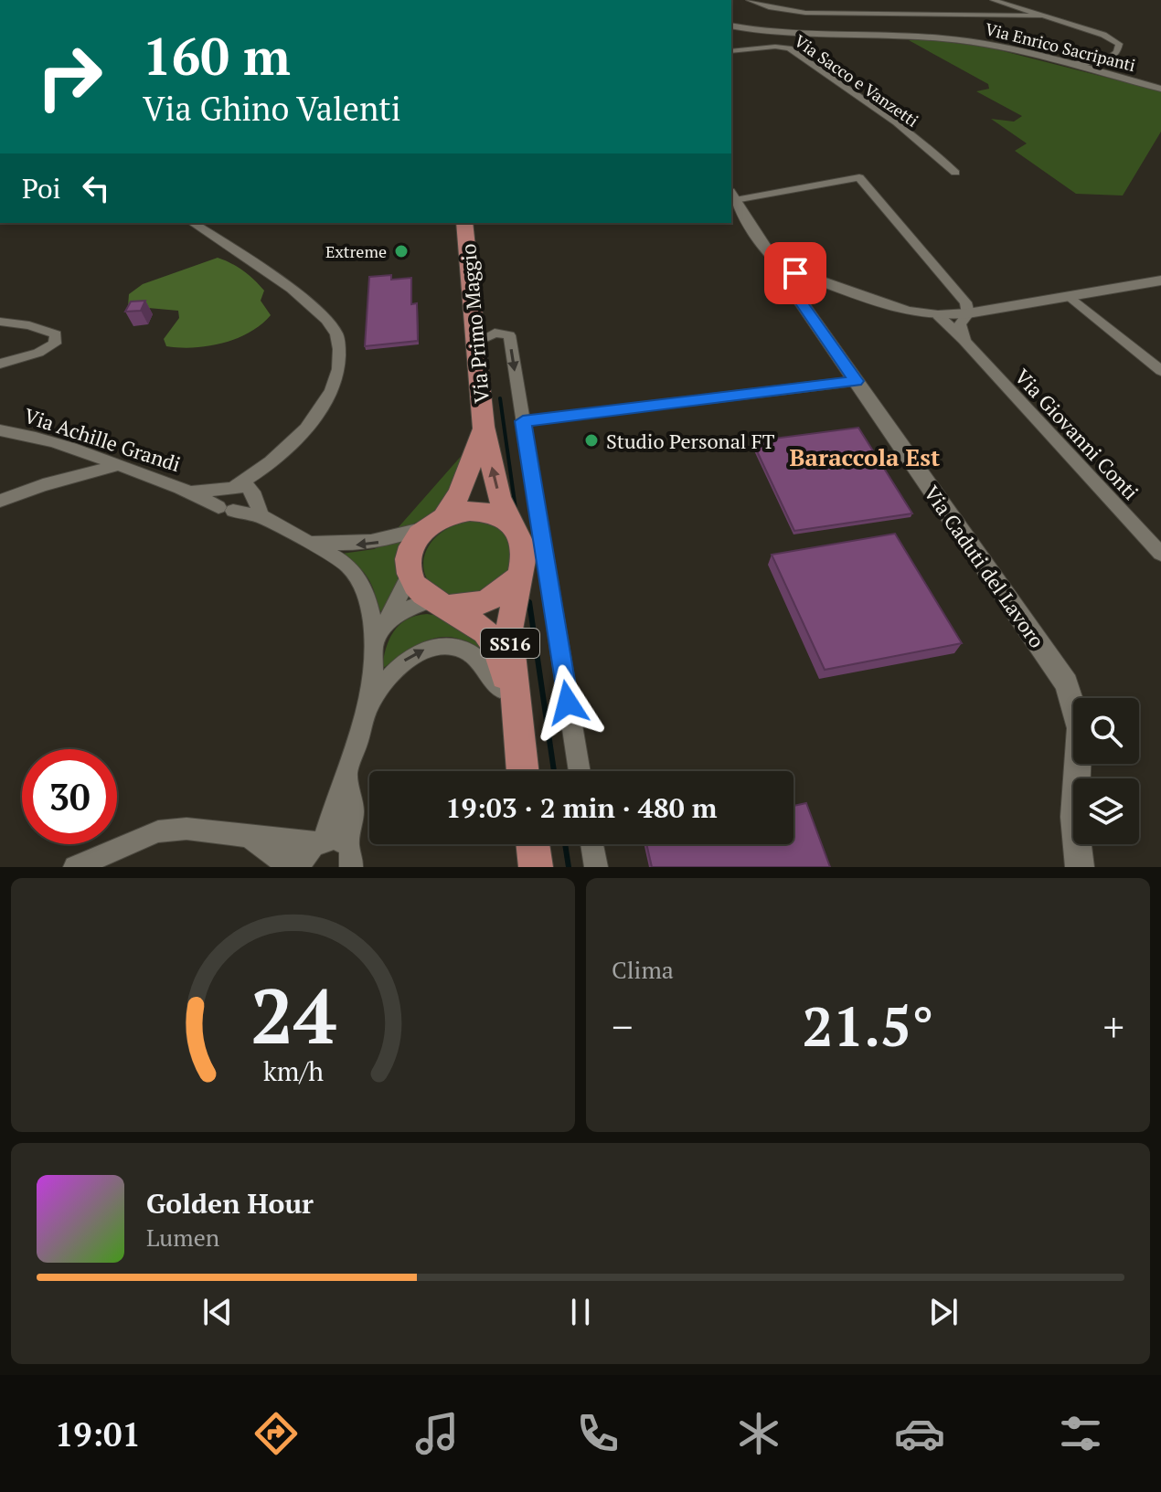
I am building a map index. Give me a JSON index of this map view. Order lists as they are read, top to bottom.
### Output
{
  "streets": {
    "main road": ["Via Primo Maggio", "SS16"],
    "street": [
      "Via Enrico Sacripanti",
      "Via Sacco e Vanzetti",
      "Via Giovanni Conti",
      "Via Achille Grandi",
      "Via Caduti del Lavoro"
    ]
  },
  "crossings": [
    ["Via Primo Maggio", "Via Achille Grandi"],
    ["Via Primo Maggio", "SS16"]
  ],
  "districts": ["Baraccola Est"],
  "places": ["Extreme", "Studio Personal FT"],
  "page": {
    "turn": ["160 m", "Via Ghino Valenti"],
    "then": "Poi",
    "limit": "30",
    "trip": "19:03 · 2 min · 480 m",
    "tile": "Clima",
    "heat": ["−", "21.5°", "+"],
    "song": ["Golden Hour", "Lumen"],
    "tabs": "19:01",
    "gauge": ["24", "km/h"]
  }
}
